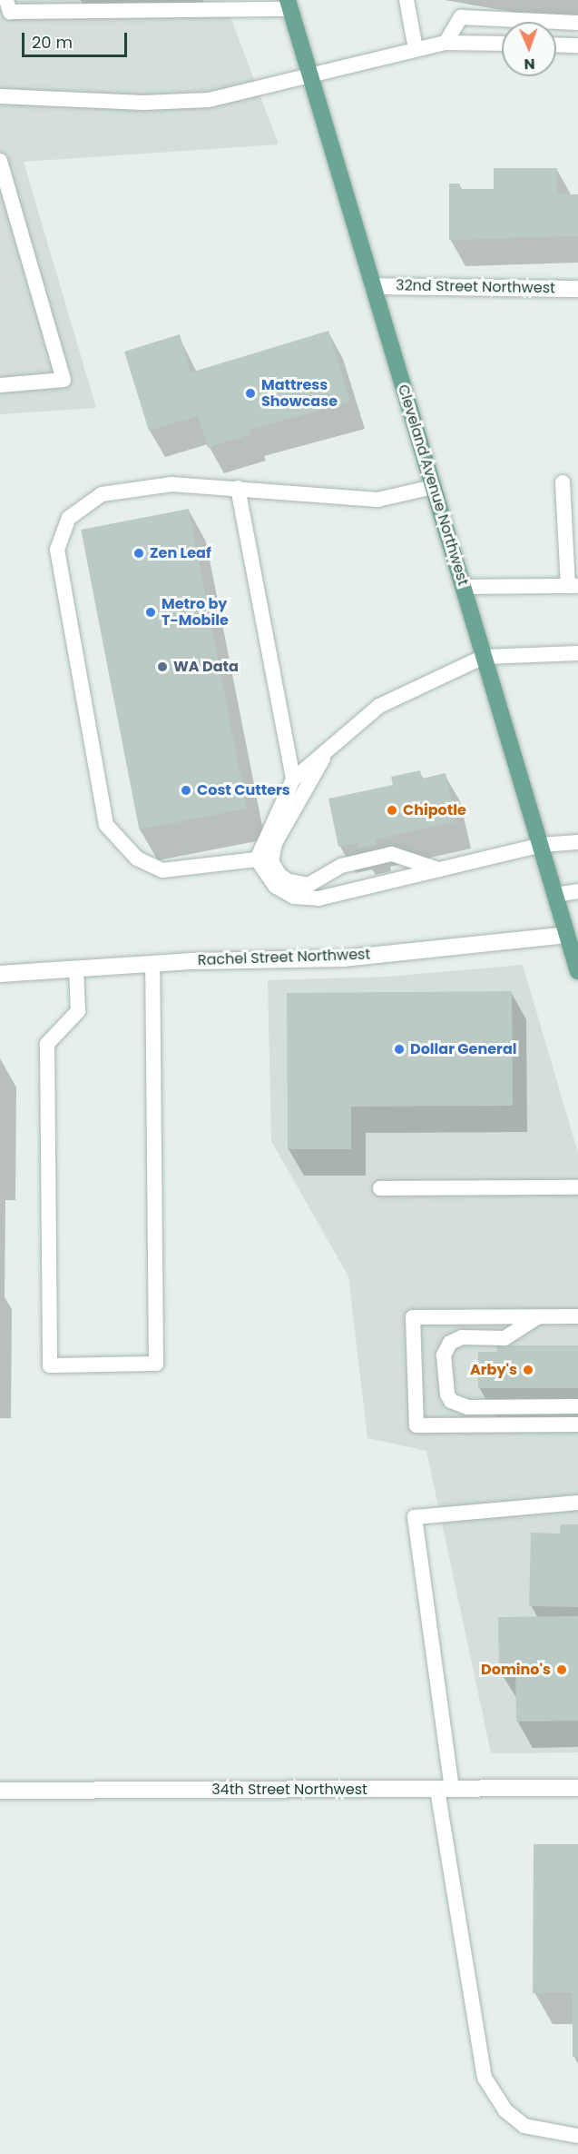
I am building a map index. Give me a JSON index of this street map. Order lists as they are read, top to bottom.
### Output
{
  "streets": {
    "main road": ["Cleveland Avenue Northwest"],
    "street": ["32nd Street Northwest", "Rachel Street Northwest", "34th Street Northwest"]
  },
  "crossings": [
    ["32nd Street Northwest", "Cleveland Avenue Northwest"],
    ["Cleveland Avenue Northwest", "Rachel Street Northwest"]
  ],
  "places": [
    "Mattress Showcase",
    "Zen Leaf",
    "Metro by T-Mobile",
    "WA Data",
    "Cost Cutters",
    "Chipotle",
    "Dollar General",
    "Arby's",
    "Domino's"
  ],
  "scale_bar": "20 m",
  "north": "bottom"
}
